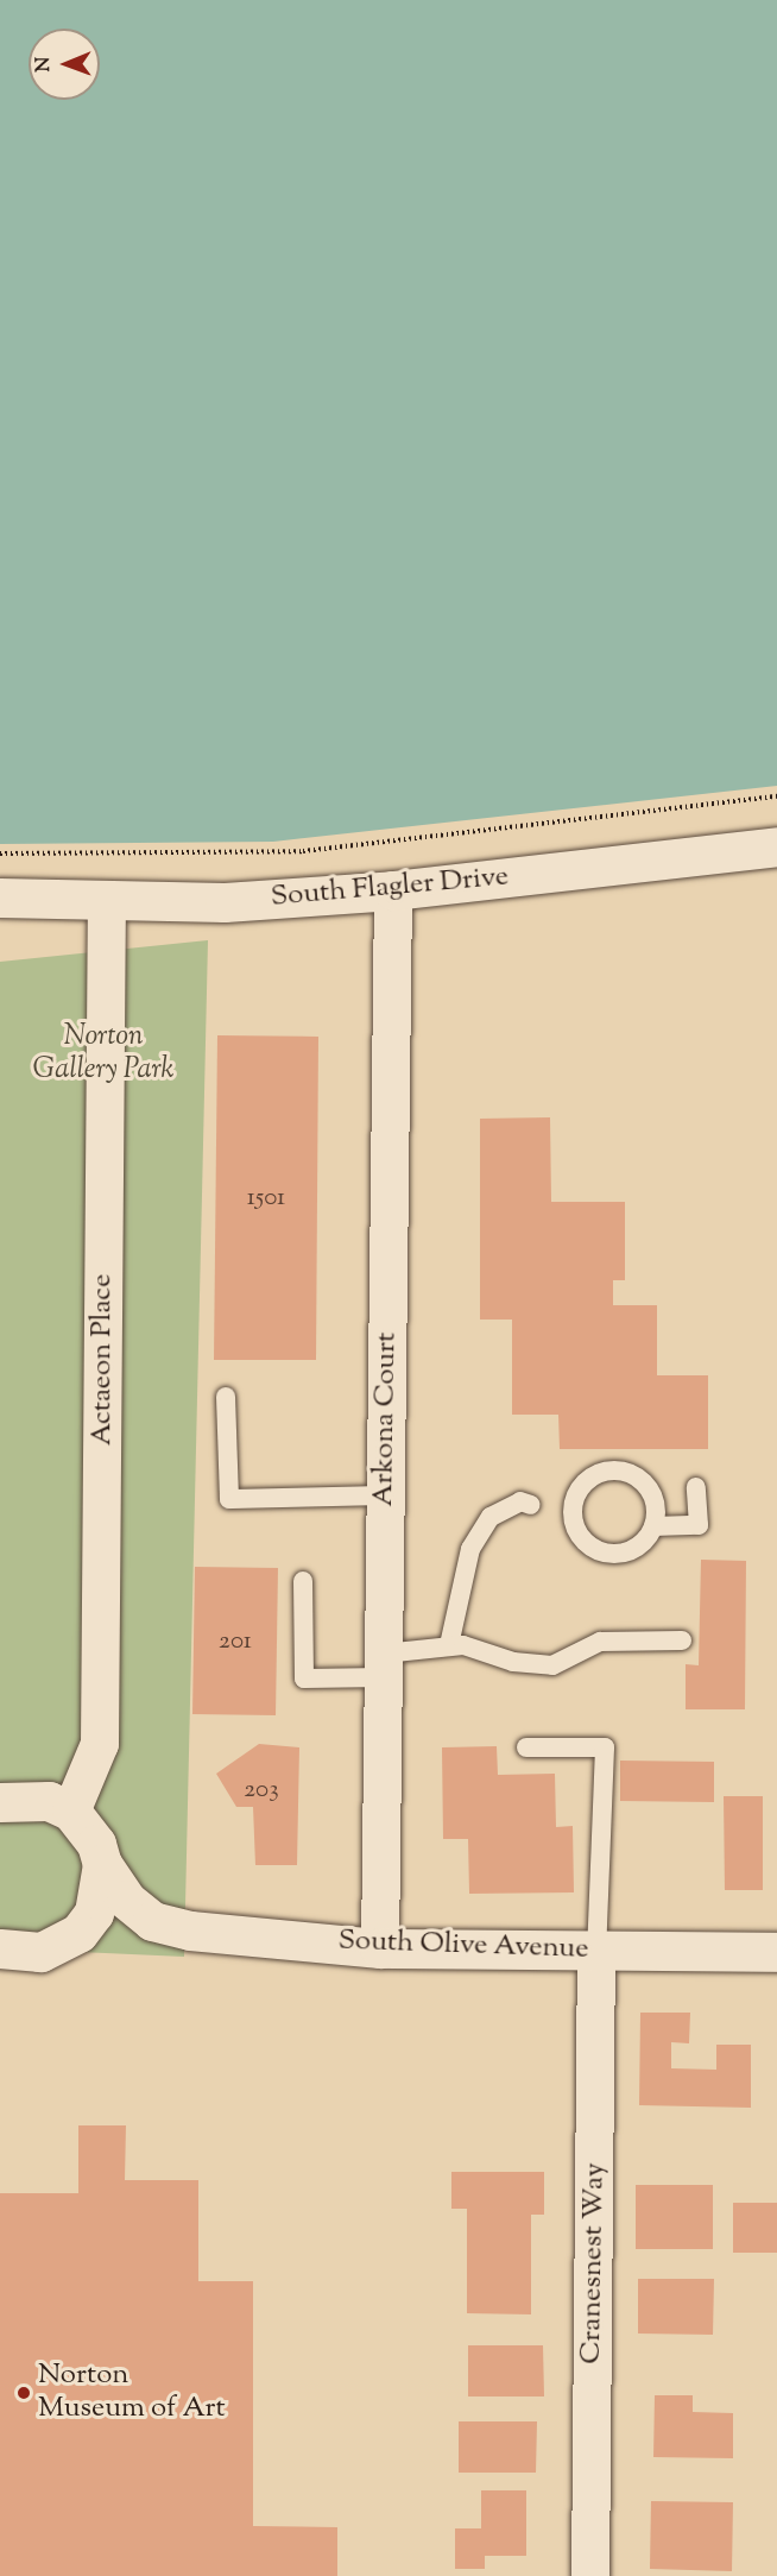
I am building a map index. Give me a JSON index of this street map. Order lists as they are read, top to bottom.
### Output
{
  "streets": {
    "street": [
      "South Flagler Drive",
      "Actaeon Place",
      "Arkona Court",
      "South Olive Avenue",
      "Cranesnest Way"
    ]
  },
  "crossings": [
    ["South Flagler Drive", "Actaeon Place"],
    ["South Flagler Drive", "Arkona Court"],
    ["Arkona Court", "South Olive Avenue"],
    ["South Olive Avenue", "Cranesnest Way"]
  ],
  "parks": ["Norton Gallery Park"],
  "places": ["Norton Museum of Art"],
  "house_numbers": ["1501", "201", "203"],
  "north": "left"
}
